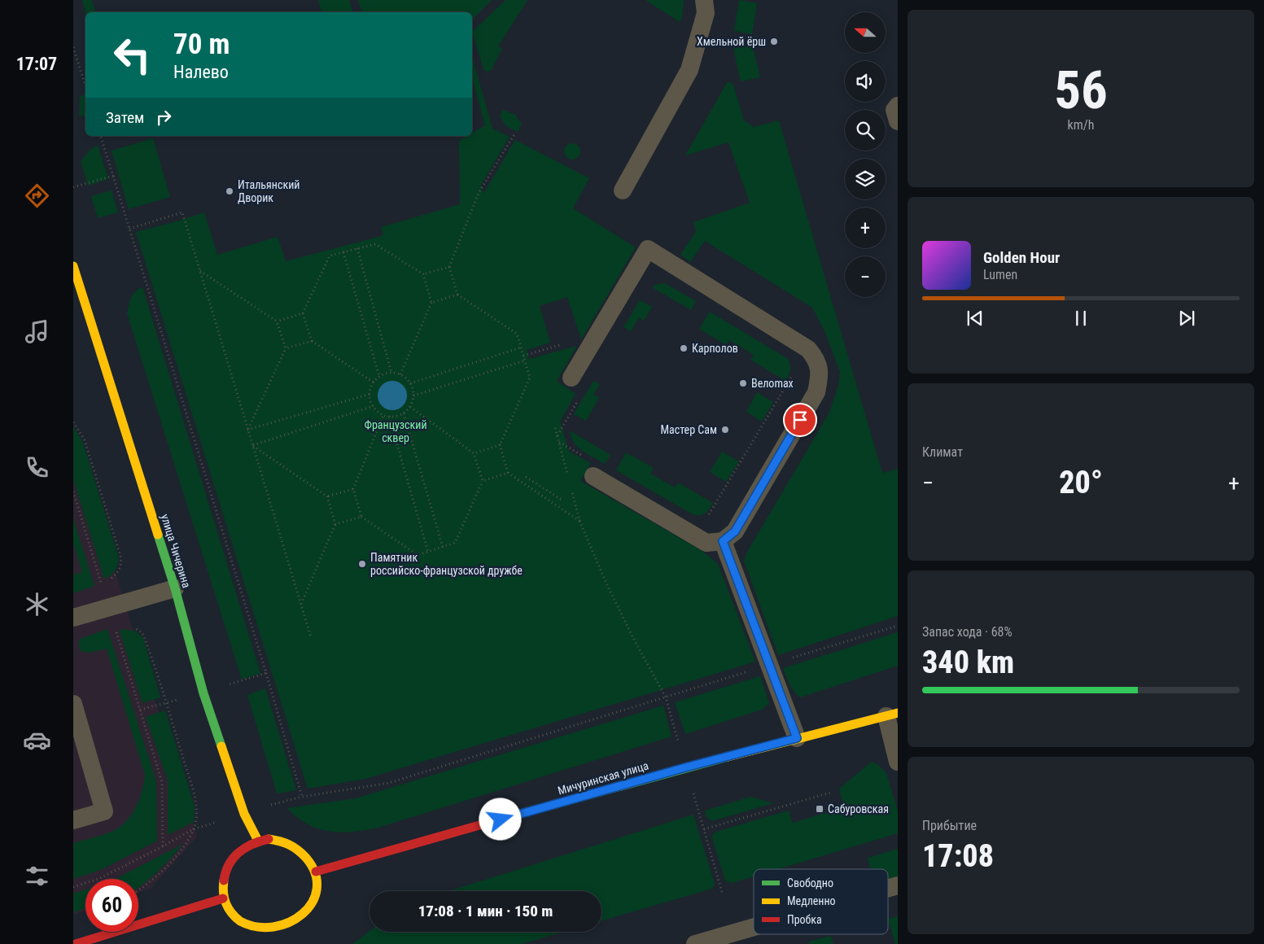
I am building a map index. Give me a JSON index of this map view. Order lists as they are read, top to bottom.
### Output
{
  "streets": {
    "main road": ["улица Чичерина", "Мичуринская улица"]
  },
  "crossings": [
    ["улица Чичерина", "Мичуринская улица"]
  ],
  "parks": ["Французский сквер"],
  "places": {
    "other": [
      "Хмельной ёрш",
      "Итальянский Дворик",
      "Карполов",
      "Велоmax",
      "Мастер Сам",
      "Памятник российско-французской дружбе"
    ],
    "transit": ["Сабуровская"]
  },
  "legend": ["Свободно", "Медленно", "Пробка"],
  "north": "left",
  "page": {
    "tabs": "17:07",
    "tile": [
      ["56", "km/h"],
      "Климат",
      ["Запас хода · 68%", "340 km"],
      ["Прибытие", "17:08"]
    ],
    "map_buttons": ["+", "−"],
    "turn": ["70 m", "Налево"],
    "then": "Затем",
    "song": ["Golden Hour", "Lumen"],
    "heat": ["−", "20°", "+"],
    "limit": "60",
    "trip": "17:08 · 1 мин · 150 m"
  }
}
